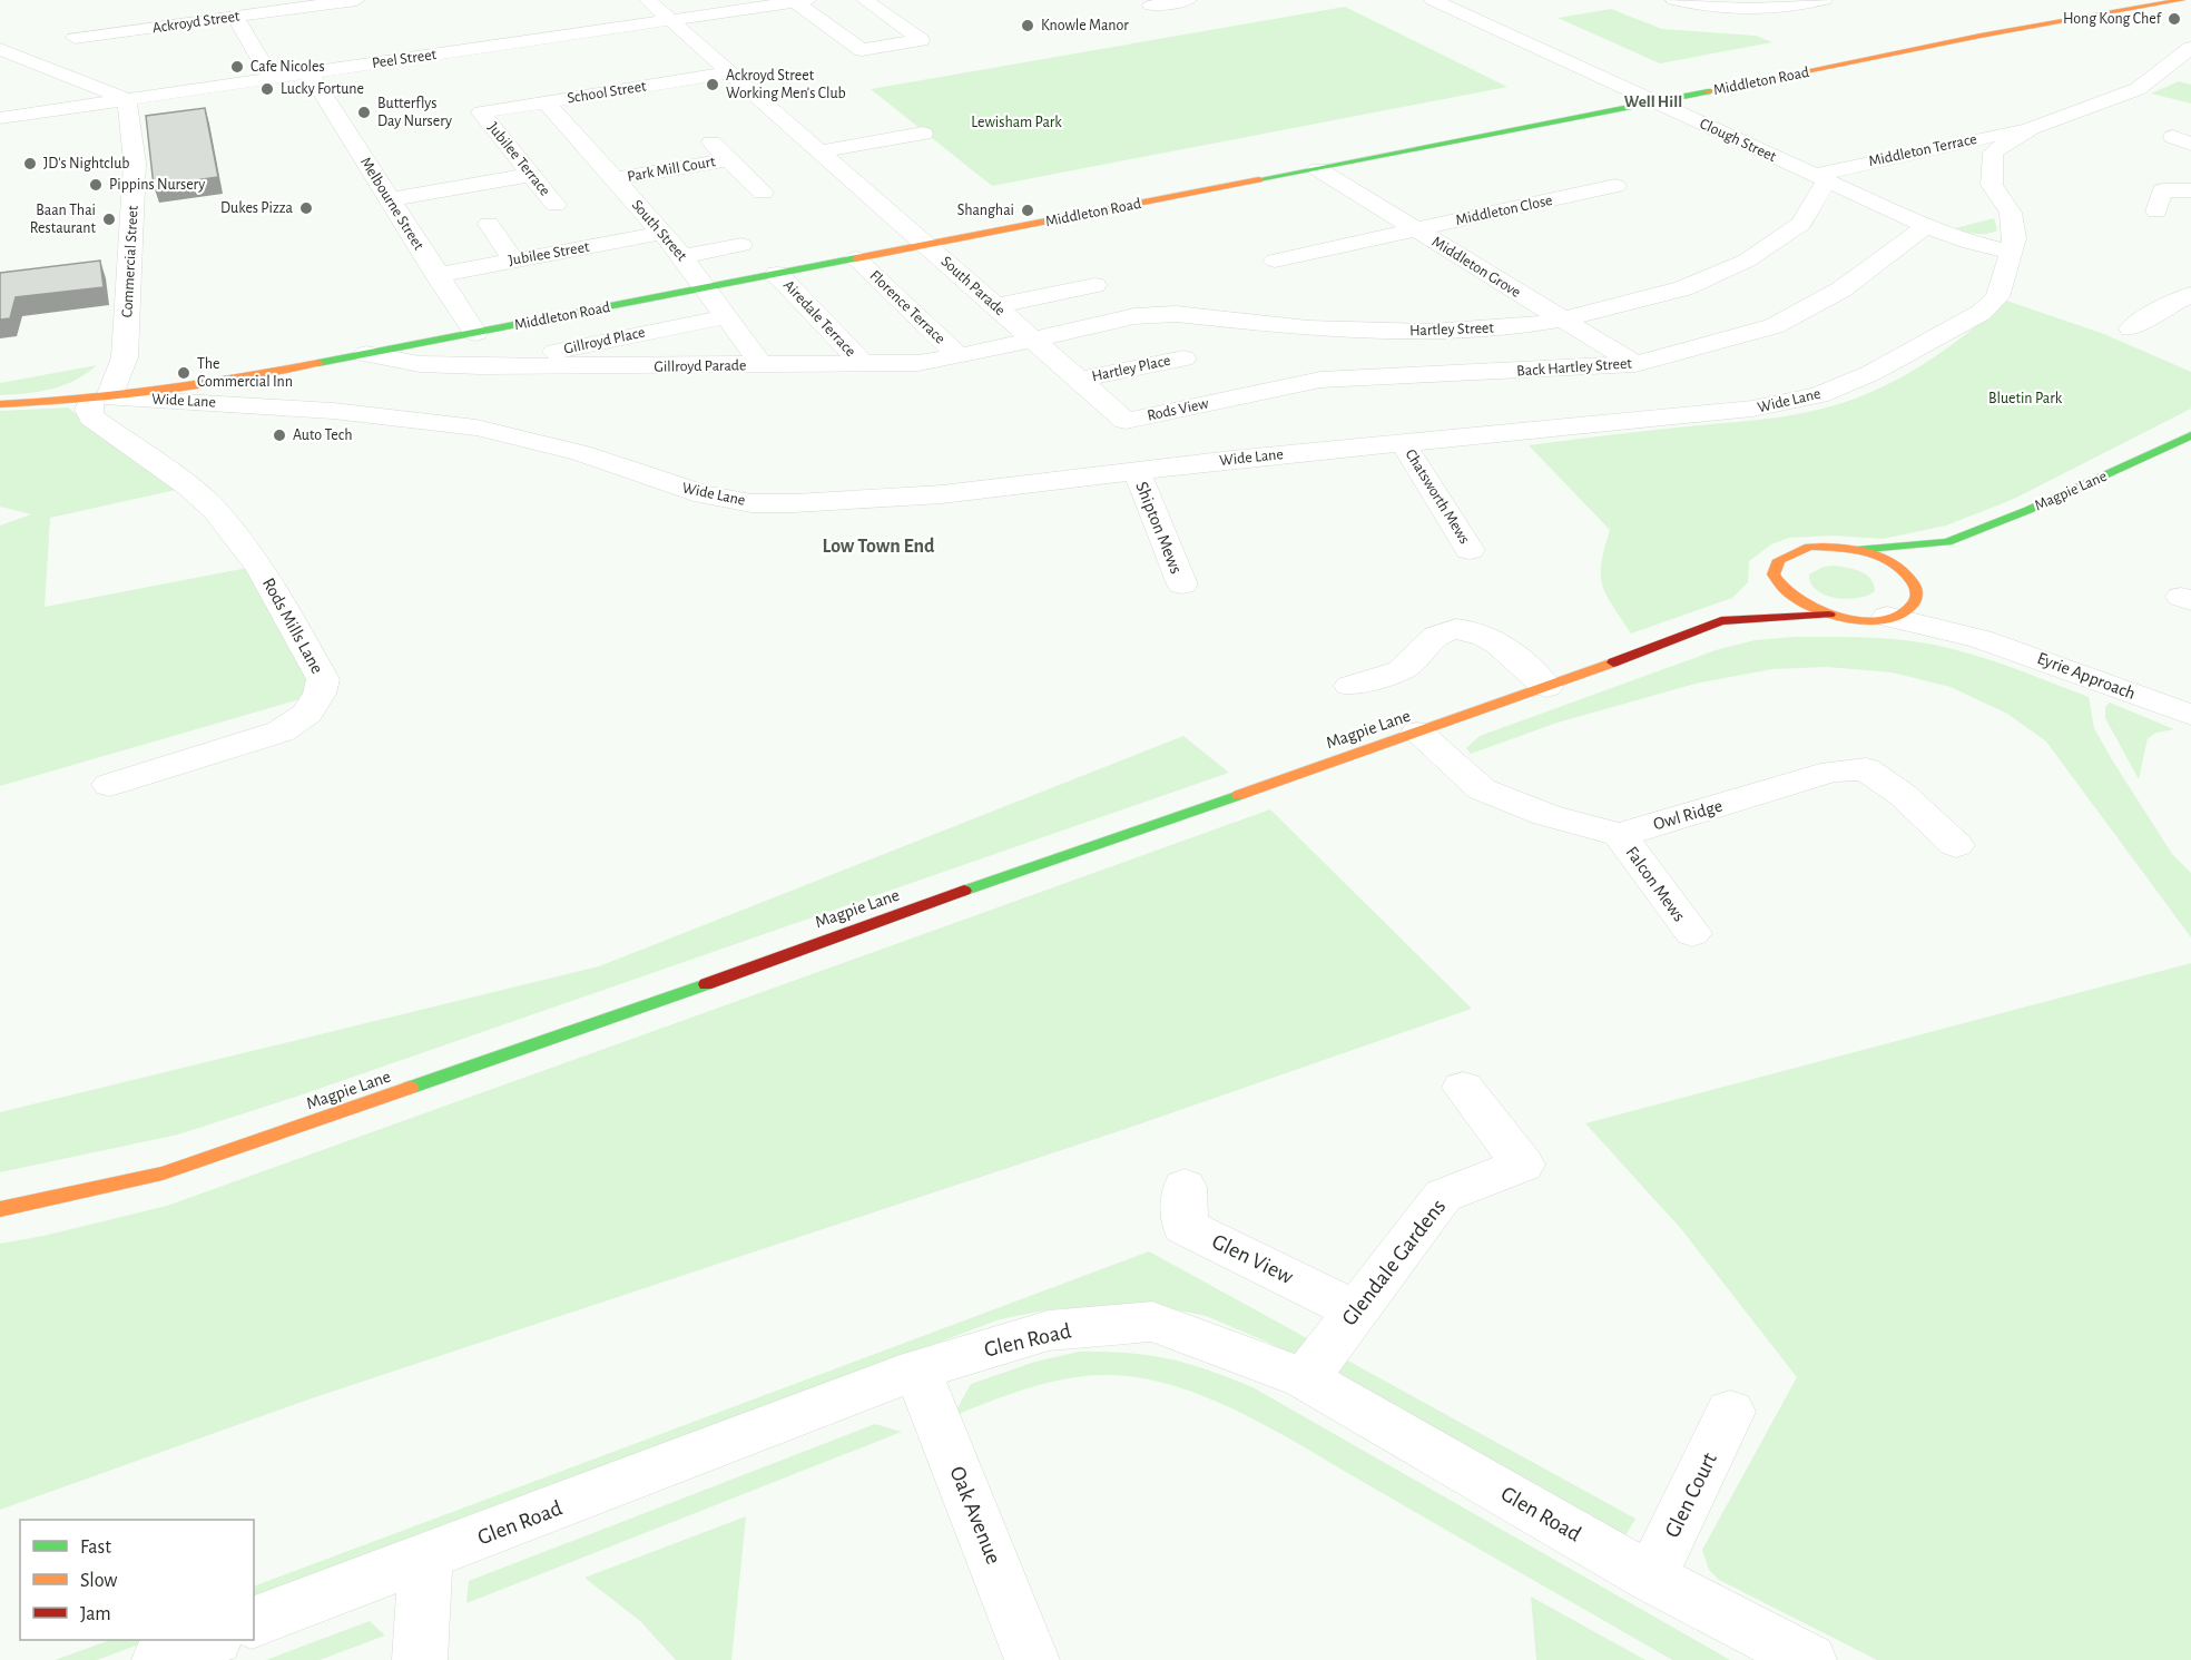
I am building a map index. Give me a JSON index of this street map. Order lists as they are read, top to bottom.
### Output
{
  "streets": {
    "main road": ["Middleton Road", "Magpie Lane"],
    "street": [
      "Ackroyd Street",
      "Peel Street",
      "School Street",
      "Clough Street",
      "Middleton Terrace",
      "Jubilee Terrace",
      "Park Mill Court",
      "Melbourne Street",
      "Middleton Close",
      "South Street",
      "Jubilee Street",
      "Commercial Street",
      "Middleton Grove",
      "South Parade",
      "Florence Terrace",
      "Airedale Terrace",
      "Hartley Street",
      "Gillroyd Place",
      "Gillroyd Parade",
      "Back Hartley Street",
      "Hartley Place",
      "Wide Lane",
      "Rods View",
      "Chatsworth Mews",
      "Shipton Mews",
      "Rods Mills Lane",
      "Eyrie Approach",
      "Owl Ridge",
      "Falcon Mews",
      "Glen View",
      "Glendale Gardens",
      "Glen Road",
      "Glen Court",
      "Oak Avenue"
    ]
  },
  "crossings": [
    ["Peel Street", "Melbourne Street"],
    ["Peel Street", "Commercial Street"],
    ["Peel Street", "South Parade"],
    ["Middleton Road", "Clough Street"],
    ["Middleton Road", "Melbourne Street"],
    ["Middleton Road", "South Street"],
    ["Middleton Road", "Commercial Street"],
    ["Middleton Road", "Middleton Grove"],
    ["Middleton Road", "South Parade"],
    ["Middleton Road", "Florence Terrace"],
    ["Middleton Road", "Airedale Terrace"],
    ["Middleton Road", "Gillroyd Parade"],
    ["Middleton Road", "Wide Lane"],
    ["Middleton Road", "Rods Mills Lane"],
    ["School Street", "Jubilee Terrace"],
    ["School Street", "South Street"],
    ["School Street", "South Parade"],
    ["Clough Street", "Middleton Terrace"],
    ["Clough Street", "Hartley Street"],
    ["Clough Street", "Back Hartley Street"],
    ["Clough Street", "Wide Lane"],
    ["Middleton Terrace", "Hartley Street"],
    ["Middleton Terrace", "Wide Lane"],
    ["Jubilee Terrace", "Jubilee Street"],
    ["Park Mill Court", "South Street"],
    ["Melbourne Street", "Jubilee Street"],
    ["Middleton Close", "Middleton Grove"],
    ["South Street", "Jubilee Street"],
    ["South Street", "Gillroyd Place"],
    ["South Street", "Gillroyd Parade"],
    ["Commercial Street", "Wide Lane"],
    ["Commercial Street", "Rods Mills Lane"],
    ["Middleton Grove", "Hartley Street"],
    ["Middleton Grove", "Back Hartley Street"],
    ["South Parade", "Hartley Street"],
    ["South Parade", "Gillroyd Parade"],
    ["South Parade", "Hartley Place"],
    ["South Parade", "Rods View"],
    ["Florence Terrace", "Gillroyd Parade"],
    ["Airedale Terrace", "Gillroyd Parade"],
    ["Hartley Street", "Gillroyd Parade"],
    ["Gillroyd Place", "Gillroyd Parade"],
    ["Back Hartley Street", "Rods View"],
    ["Wide Lane", "Chatsworth Mews"],
    ["Wide Lane", "Shipton Mews"],
    ["Wide Lane", "Rods Mills Lane"],
    ["Magpie Lane", "Eyrie Approach"],
    ["Owl Ridge", "Falcon Mews"],
    ["Glen View", "Glendale Gardens"],
    ["Glendale Gardens", "Glen Road"],
    ["Glen Road", "Glen Court"],
    ["Glen Road", "Oak Avenue"]
  ],
  "districts": ["Well Hill", "Low Town End"],
  "parks": ["Lewisham Park", "Bluetin Park"],
  "places": [
    "Hong Kong Chef",
    "Knowle Manor",
    "Cafe Nicoles",
    "Ackroyd Street Working Men's Club",
    "Lucky Fortune",
    "Butterflys Day Nursery",
    "JD's Nightclub",
    "Pippins Nursery",
    "Dukes Pizza",
    "Shanghai",
    "Baan Thai Restaurant",
    "The Commercial Inn",
    "Auto Tech"
  ],
  "legend": ["Fast", "Slow", "Jam"]
}
